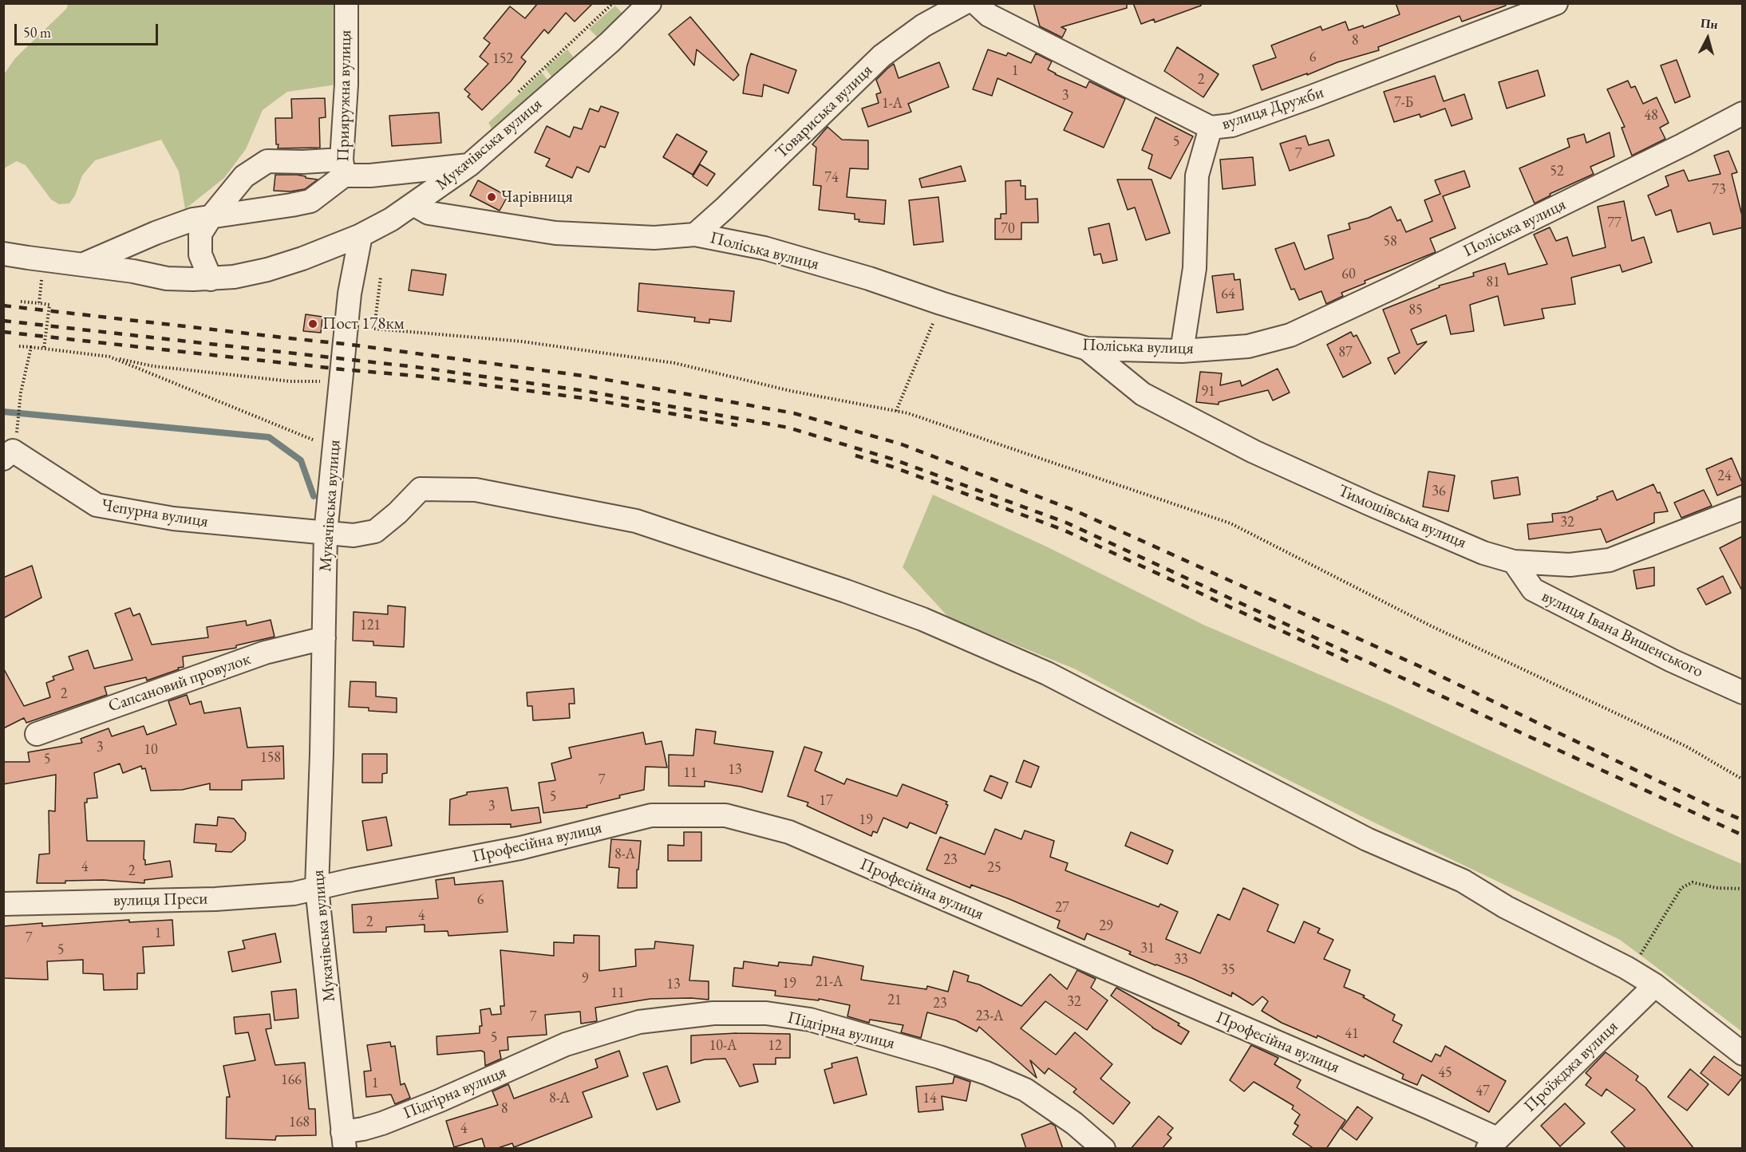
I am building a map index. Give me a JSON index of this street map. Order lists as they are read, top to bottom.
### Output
{
  "streets": {
    "street": [
      "Прияружна вулиця",
      "вулиця Дружби",
      "Товариська вулиця",
      "Мукачівська вулиця",
      "Поліська вулиця",
      "Чепурна вулиця",
      "Тимошівська вулиця",
      "вулиця Івана Вишенського",
      "Сапсановий провулок",
      "Професійна вулиця",
      "вулиця Преси",
      "Підгірна вулиця",
      "Проїжджа вулиця"
    ]
  },
  "crossings": [
    ["Прияружна вулиця", "Мукачівська вулиця"],
    ["Товариська вулиця", "Поліська вулиця"],
    ["Мукачівська вулиця", "Поліська вулиця"],
    ["Мукачівська вулиця", "Чепурна вулиця"],
    ["Мукачівська вулиця", "Сапсановий провулок"],
    ["Мукачівська вулиця", "Професійна вулиця"],
    ["Мукачівська вулиця", "вулиця Преси"],
    ["Мукачівська вулиця", "Підгірна вулиця"],
    ["Поліська вулиця", "Тимошівська вулиця"],
    ["Чепурна вулиця", "Проїжджа вулиця"],
    ["Тимошівська вулиця", "вулиця Івана Вишенського"],
    ["Професійна вулиця", "вулиця Преси"],
    ["Професійна вулиця", "Проїжджа вулиця"]
  ],
  "places": ["Чарівниця", "Пост 178км"],
  "house_numbers": [
    "8",
    "6",
    "152",
    "1",
    "2",
    "3",
    "7-Б",
    "1-А",
    "48",
    "5",
    "7",
    "52",
    "74",
    "73",
    "77",
    "70",
    "58",
    "60",
    "81",
    "64",
    "85",
    "87",
    "91",
    "24",
    "36",
    "32",
    "121",
    "2",
    "3",
    "10",
    "158",
    "5",
    "13",
    "11",
    "7",
    "5",
    "17",
    "3",
    "19",
    "8-А",
    "23",
    "4",
    "25",
    "2",
    "6",
    "27",
    "4",
    "2",
    "29",
    "1",
    "7",
    "31",
    "5",
    "33",
    "35",
    "9",
    "21-А",
    "19",
    "13",
    "11",
    "21",
    "32",
    "23",
    "23-А",
    "7",
    "41",
    "5",
    "10-А",
    "12",
    "45",
    "166",
    "1",
    "47",
    "8-А",
    "14",
    "8",
    "168",
    "4"
  ],
  "scale_bar": "50 m",
  "north": "top"
}
